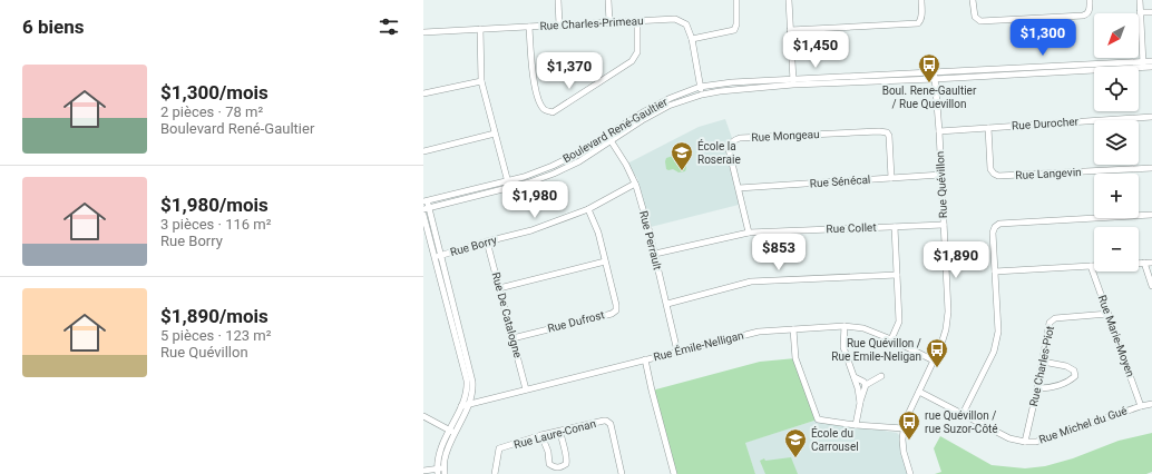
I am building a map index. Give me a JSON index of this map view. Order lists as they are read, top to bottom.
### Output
{
  "streets": {
    "street": [
      "Rue Charles-Primeau",
      "Rue Durocher",
      "Boulevard René-Gaultier",
      "Rue Mongeau",
      "Rue Langevin",
      "Rue Sénécal",
      "Rue Quévillon",
      "Rue Collet",
      "Rue Perrault",
      "Rue Borry",
      "Rue De Catalogne",
      "Rue Dufrost",
      "Rue Marie-Moyen",
      "Rue Émile-Nelligan",
      "Rue Charles-Piot",
      "Rue Michel du Gué",
      "Rue Laure-Conan"
    ]
  },
  "crossings": [
    ["Rue Charles-Primeau", "Boulevard René-Gaultier"],
    ["Rue Durocher", "Rue Langevin"],
    ["Rue Durocher", "Rue Quévillon"],
    ["Boulevard René-Gaultier", "Rue Quévillon"],
    ["Boulevard René-Gaultier", "Rue Perrault"],
    ["Rue Mongeau", "Rue Sénécal"],
    ["Rue Mongeau", "Rue Collet"],
    ["Rue Sénécal", "Rue Quévillon"],
    ["Rue Quévillon", "Rue Collet"],
    ["Rue Quévillon", "Rue Émile-Nelligan"],
    ["Rue Quévillon", "Rue Michel du Gué"],
    ["Rue Collet", "Rue Perrault"],
    ["Rue Perrault", "Rue Borry"],
    ["Rue Perrault", "Rue Émile-Nelligan"],
    ["Rue Borry", "Rue De Catalogne"],
    ["Rue Borry", "Rue Dufrost"],
    ["Rue De Catalogne", "Rue Dufrost"],
    ["Rue De Catalogne", "Rue Émile-Nelligan"],
    ["Rue Marie-Moyen", "Rue Charles-Piot"],
    ["Rue Marie-Moyen", "Rue Michel du Gué"],
    ["Rue Charles-Piot", "Rue Michel du Gué"]
  ],
  "places": {
    "bus stop": ["Boul. Rene-Gaultier / Rue Quevillon", "Rue Quévillon / Rue Emile-Neligan", "rue Quévillon / rue Suzor-Côté"],
    "school or university": ["École la Roseraie", "École du Carrousel"]
  },
  "north": "bottom left",
  "page": {
    "heading": "6 biens",
    "map_buttons": ["+", "−"],
    "price": [
      "$1,300",
      "$1,450",
      "$1,370",
      "$1,980",
      "$853",
      "$1,890"
    ],
    "list": [
      {
        "name": "$1,300/mois",
        "note": "2 pièces · 78 m² · Boulevard René-Gaultier"
      },
      {
        "name": "$1,980/mois",
        "note": "3 pièces · 116 m² · Rue Borry"
      },
      {
        "name": "$1,890/mois",
        "note": "5 pièces · 123 m² · Rue Quévillon"
      }
    ]
  }
}
